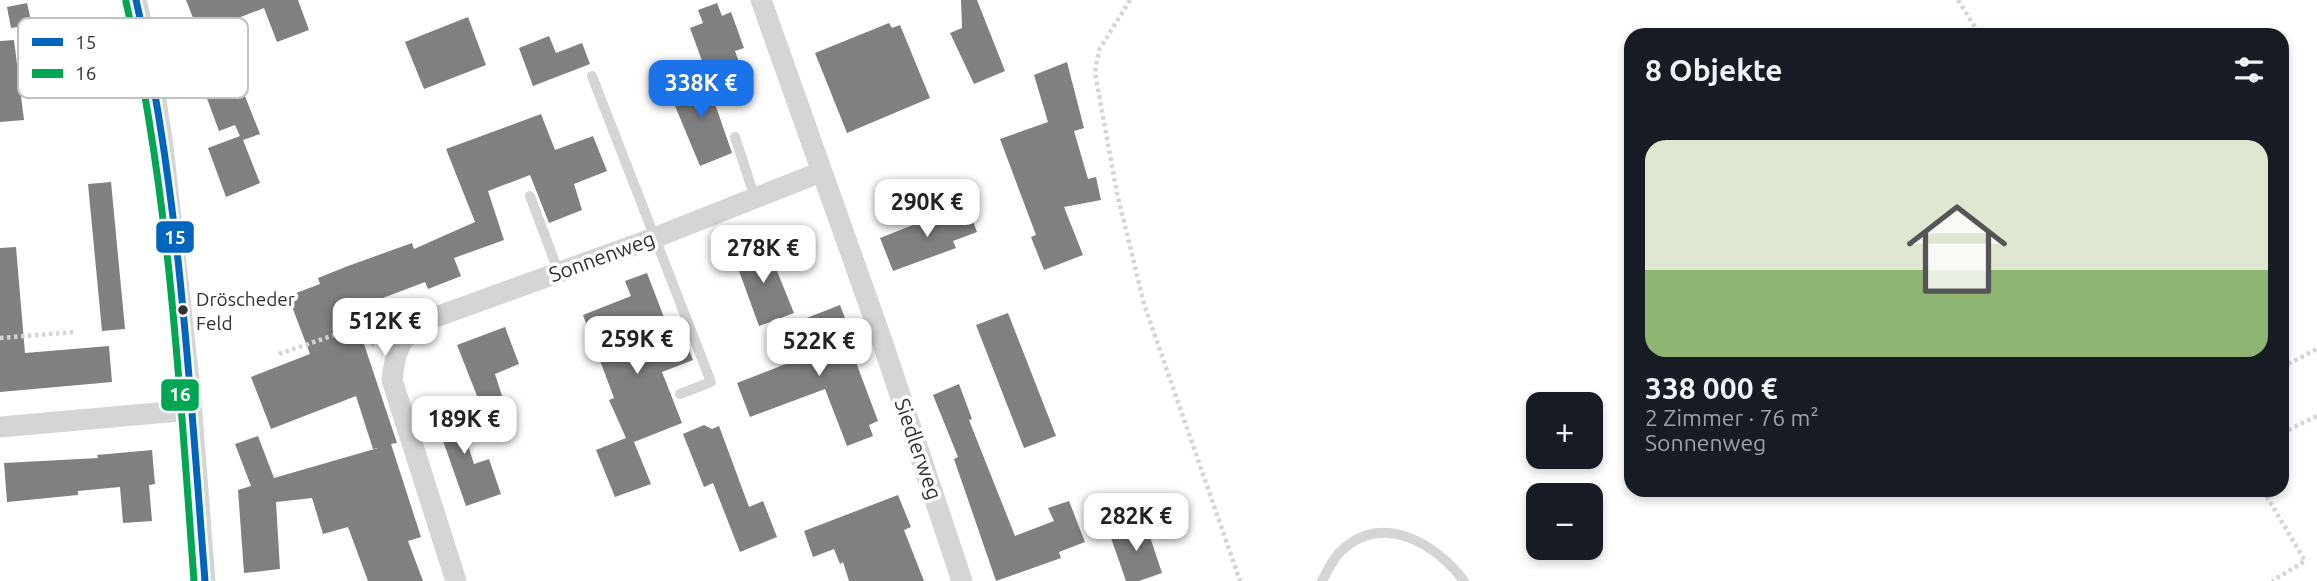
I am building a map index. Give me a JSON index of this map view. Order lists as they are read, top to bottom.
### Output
{
  "streets": {
    "street": ["Sonnenweg", "Siedlerweg"]
  },
  "crossings": [
    ["Sonnenweg", "Siedlerweg"]
  ],
  "places": ["Dröscheder Feld"],
  "lines": ["transit line 15", "transit line 16"],
  "legend": ["15", "16"],
  "page": {
    "heading": "8 Objekte",
    "price": [
      "338K €",
      "290K €",
      "278K €",
      "512K €",
      "259K €",
      "522K €",
      "189K €",
      "282K €"
    ],
    "list": [
      {
        "name": "338 000 €",
        "note": "2 Zimmer · 76 m² · Sonnenweg"
      }
    ],
    "map_buttons": ["+", "−"]
  }
}
